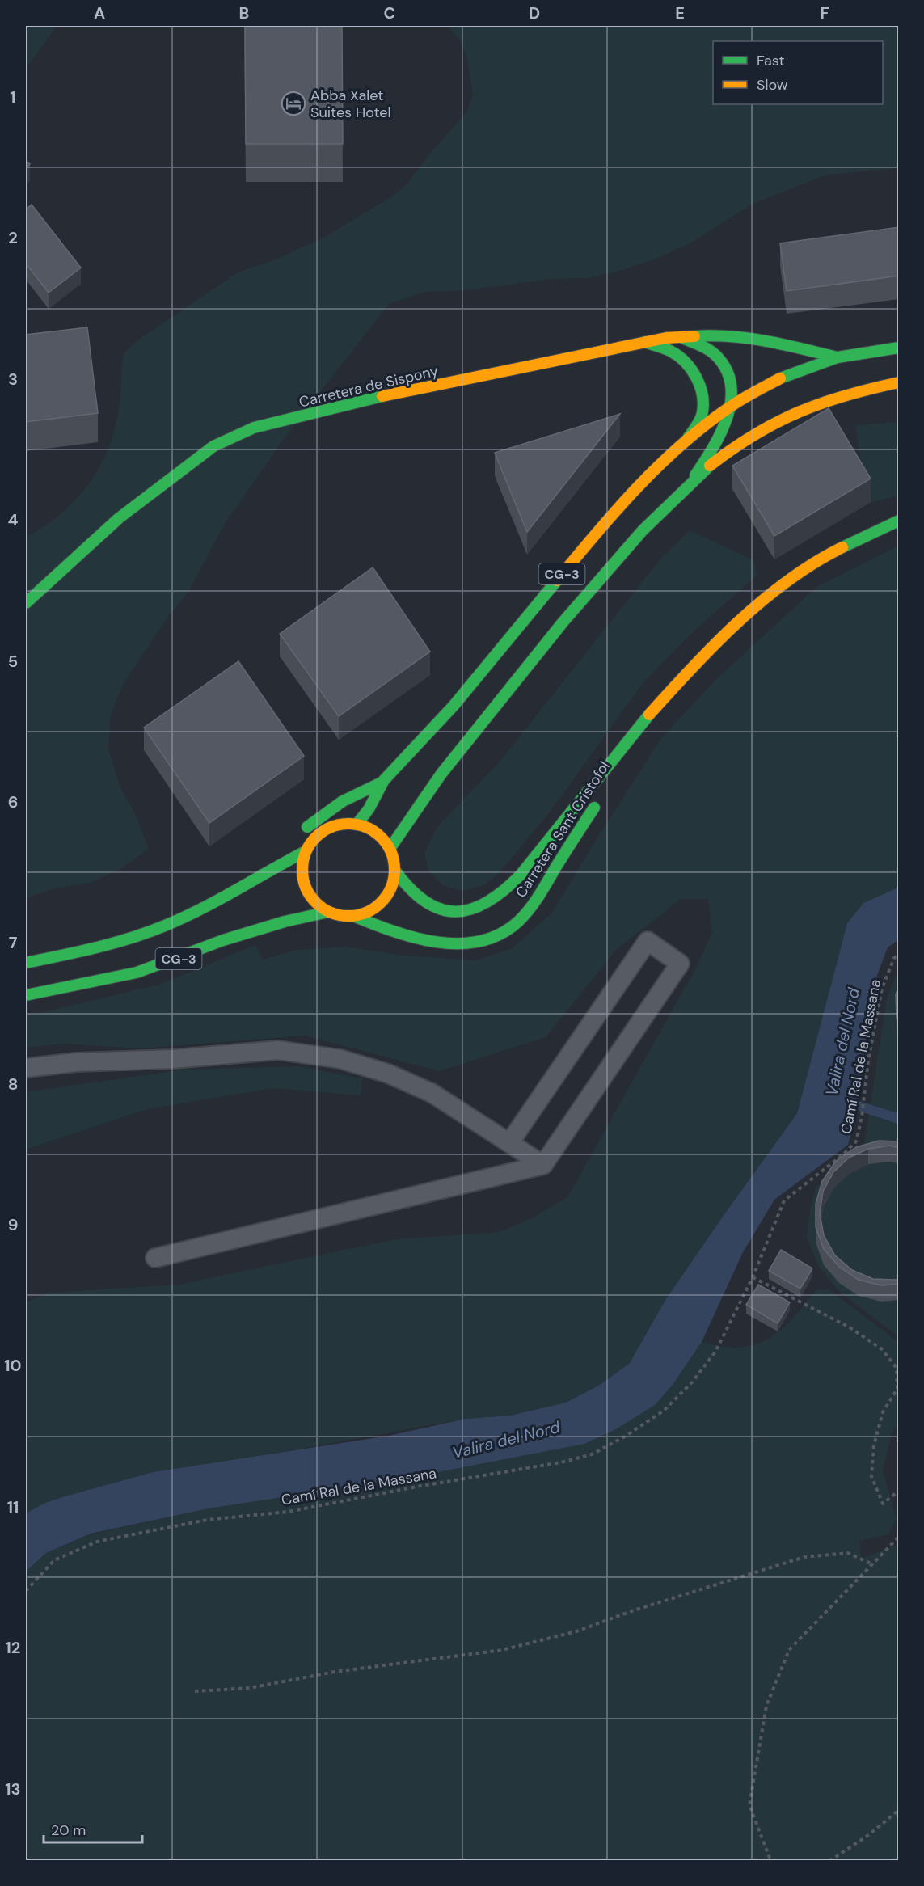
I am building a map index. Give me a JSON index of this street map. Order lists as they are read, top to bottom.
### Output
{
  "streets": {
    "main road": ["Carretera de Sispony", "CG-3", "Carretera Sant Cristofol"],
    "path": ["Camí Ral de la Massana"]
  },
  "crossings": [
    ["Carretera de Sispony", "CG-3"],
    ["CG-3", "Carretera Sant Cristofol"]
  ],
  "water": ["Valira del Nord"],
  "places": {
    "hotel": ["Abba Xalet Suites Hotel"]
  },
  "legend": ["Fast", "Slow"],
  "scale_bar": "20 m",
  "grid": {
    "columns": [
      "A",
      "B",
      "C",
      "D",
      "E",
      "F"
    ],
    "rows": [
      "1",
      "2",
      "3",
      "4",
      "5",
      "6",
      "7",
      "8",
      "9",
      "10",
      "11",
      "12",
      "13"
    ]
  }
}
